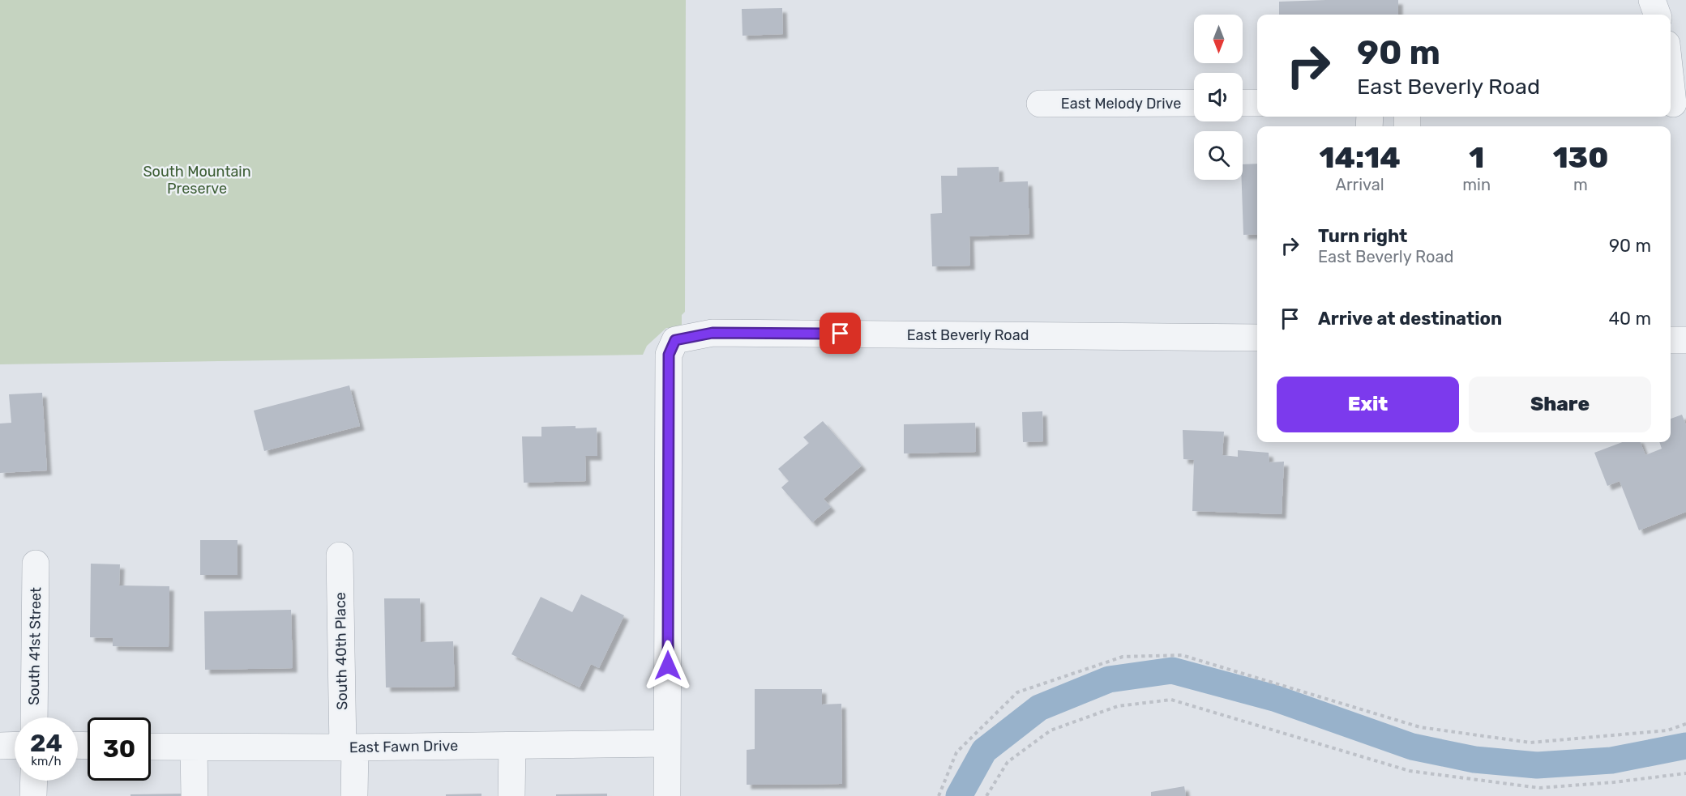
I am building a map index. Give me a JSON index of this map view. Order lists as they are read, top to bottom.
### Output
{
  "streets": {
    "street": [
      "East Melody Drive",
      "East Beverly Road",
      "South 41st Street",
      "South 40th Place",
      "East Fawn Drive"
    ]
  },
  "crossings": [
    ["East Beverly Road", "East Fawn Drive"],
    ["South 40th Place", "East Fawn Drive"]
  ],
  "parks": ["South Mountain Preserve"],
  "north": "bottom",
  "page": {
    "turn": ["90 m", "East Beverly Road"],
    "eta": [
      "14:14",
      "Arrival",
      "1",
      "min",
      "130",
      "m"
    ],
    "list": [
      {
        "name": "Turn right",
        "note": "East Beverly Road",
        "value": "90 m"
      },
      {
        "name": "Arrive at destination",
        "value": "40 m"
      }
    ],
    "buttons": ["Exit", "Share"],
    "speed": "24 km/h",
    "limit": "30"
  }
}
